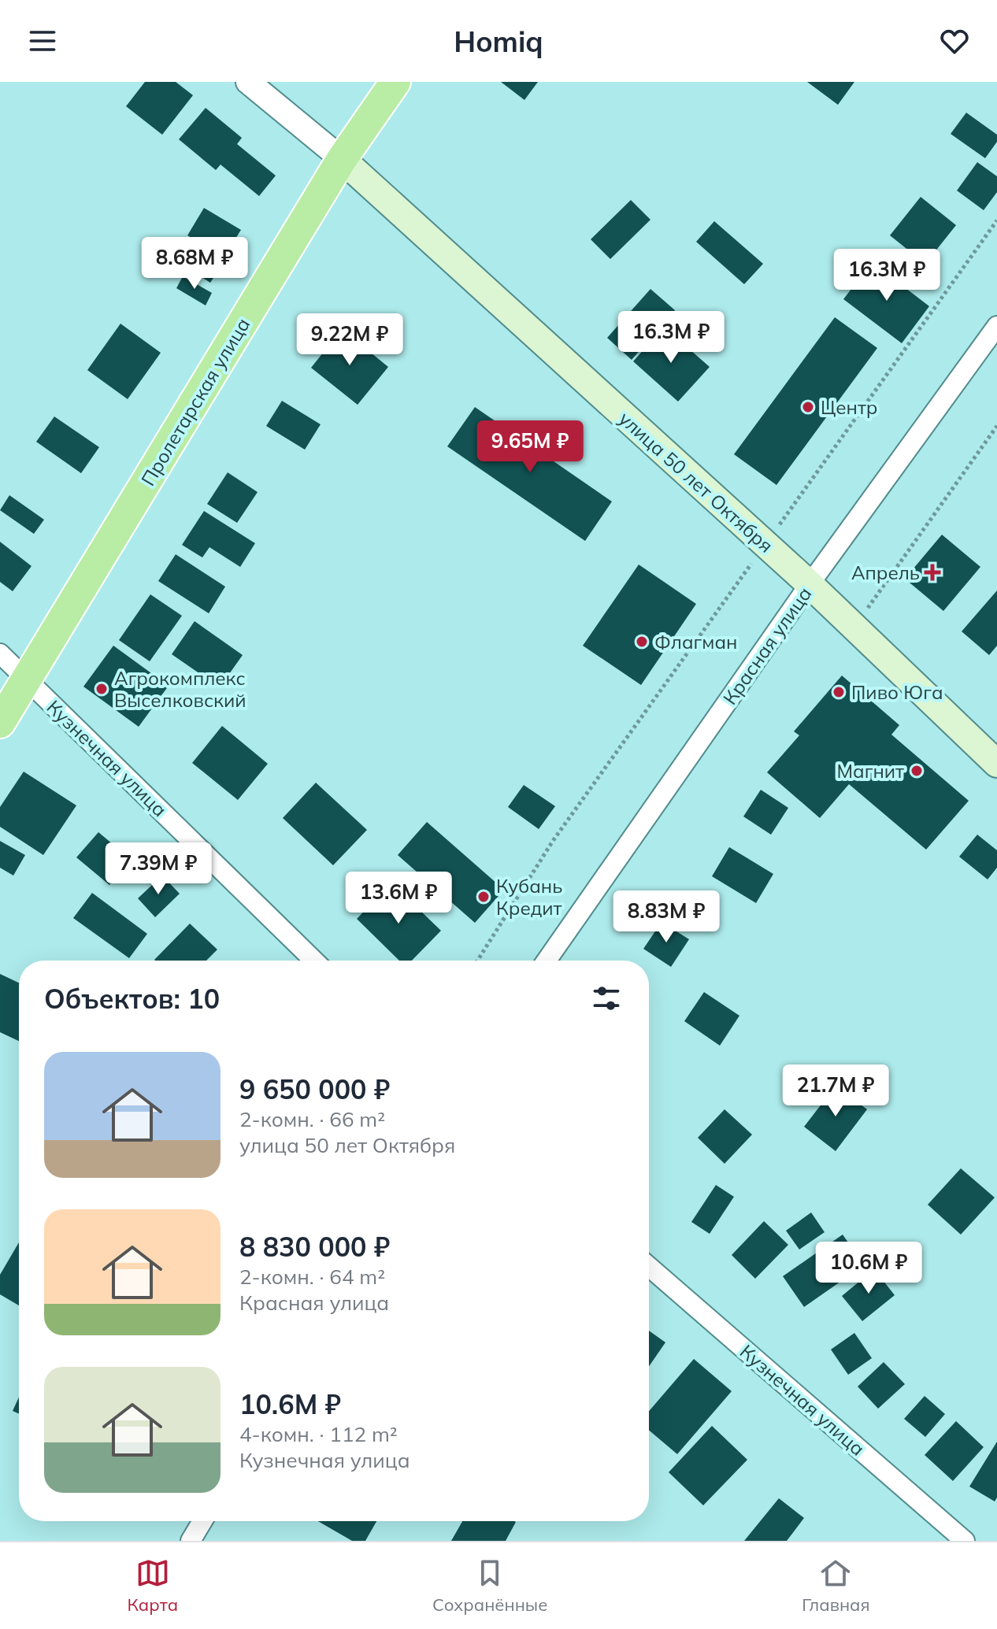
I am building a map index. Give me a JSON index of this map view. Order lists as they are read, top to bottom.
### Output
{
  "streets": {
    "main road": ["Пролетарская улица", "улица 50 лет Октября"],
    "street": ["Красная улица", "Кузнечная улица"]
  },
  "crossings": [
    ["Пролетарская улица", "улица 50 лет Октября"],
    ["Пролетарская улица", "Кузнечная улица"],
    ["улица 50 лет Октября", "Красная улица"]
  ],
  "places": {
    "other": [
      "Центр",
      "Флагман",
      "Агрокомплекс Выселковский",
      "Пиво Юга",
      "Магнит",
      "Кубань Кредит"
    ],
    "health": ["Апрель"]
  },
  "page": {
    "header": "Homiq",
    "price": [
      "8.68M ₽",
      "16.3M ₽",
      "16.3M ₽",
      "9.22M ₽",
      "9.65M ₽",
      "7.39M ₽",
      "13.6M ₽",
      "8.83M ₽",
      "21.7M ₽",
      "10.6M ₽"
    ],
    "heading": "Объектов: 10",
    "list": [
      {
        "name": "9 650 000 ₽",
        "note": "2-комн. · 66 m² · улица 50 лет Октября"
      },
      {
        "name": "8 830 000 ₽",
        "note": "2-комн. · 64 m² · Красная улица"
      },
      {
        "name": "10.6M ₽",
        "note": "4-комн. · 112 m² · Кузнечная улица"
      }
    ],
    "tabs": ["Карта", "Сохранённые", "Главная"]
  }
}
